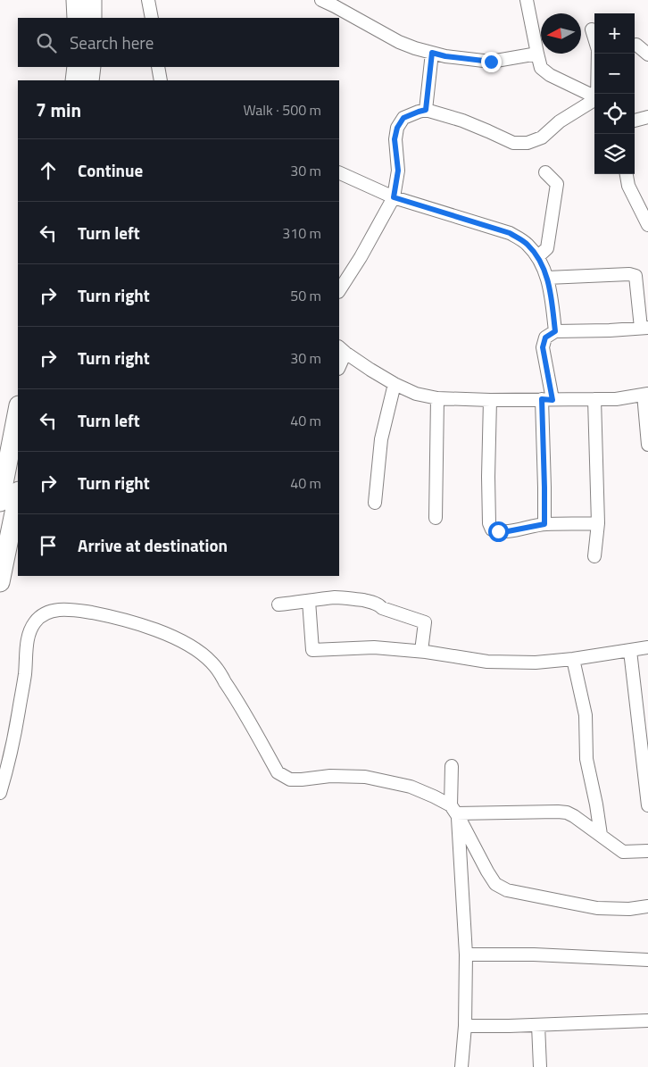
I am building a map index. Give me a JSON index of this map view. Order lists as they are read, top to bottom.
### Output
{
  "north": "left",
  "page": {
    "map_buttons": ["+", "−"],
    "search": "Search here",
    "heading": ["7 min", "Walk · 500 m"],
    "list": [
      ["Continue", "30 m"],
      ["Turn left", "310 m"],
      ["Turn right", "50 m"],
      ["Turn right", "30 m"],
      ["Turn left", "40 m"],
      ["Turn right", "40 m"],
      "Arrive at destination"
    ]
  }
}
